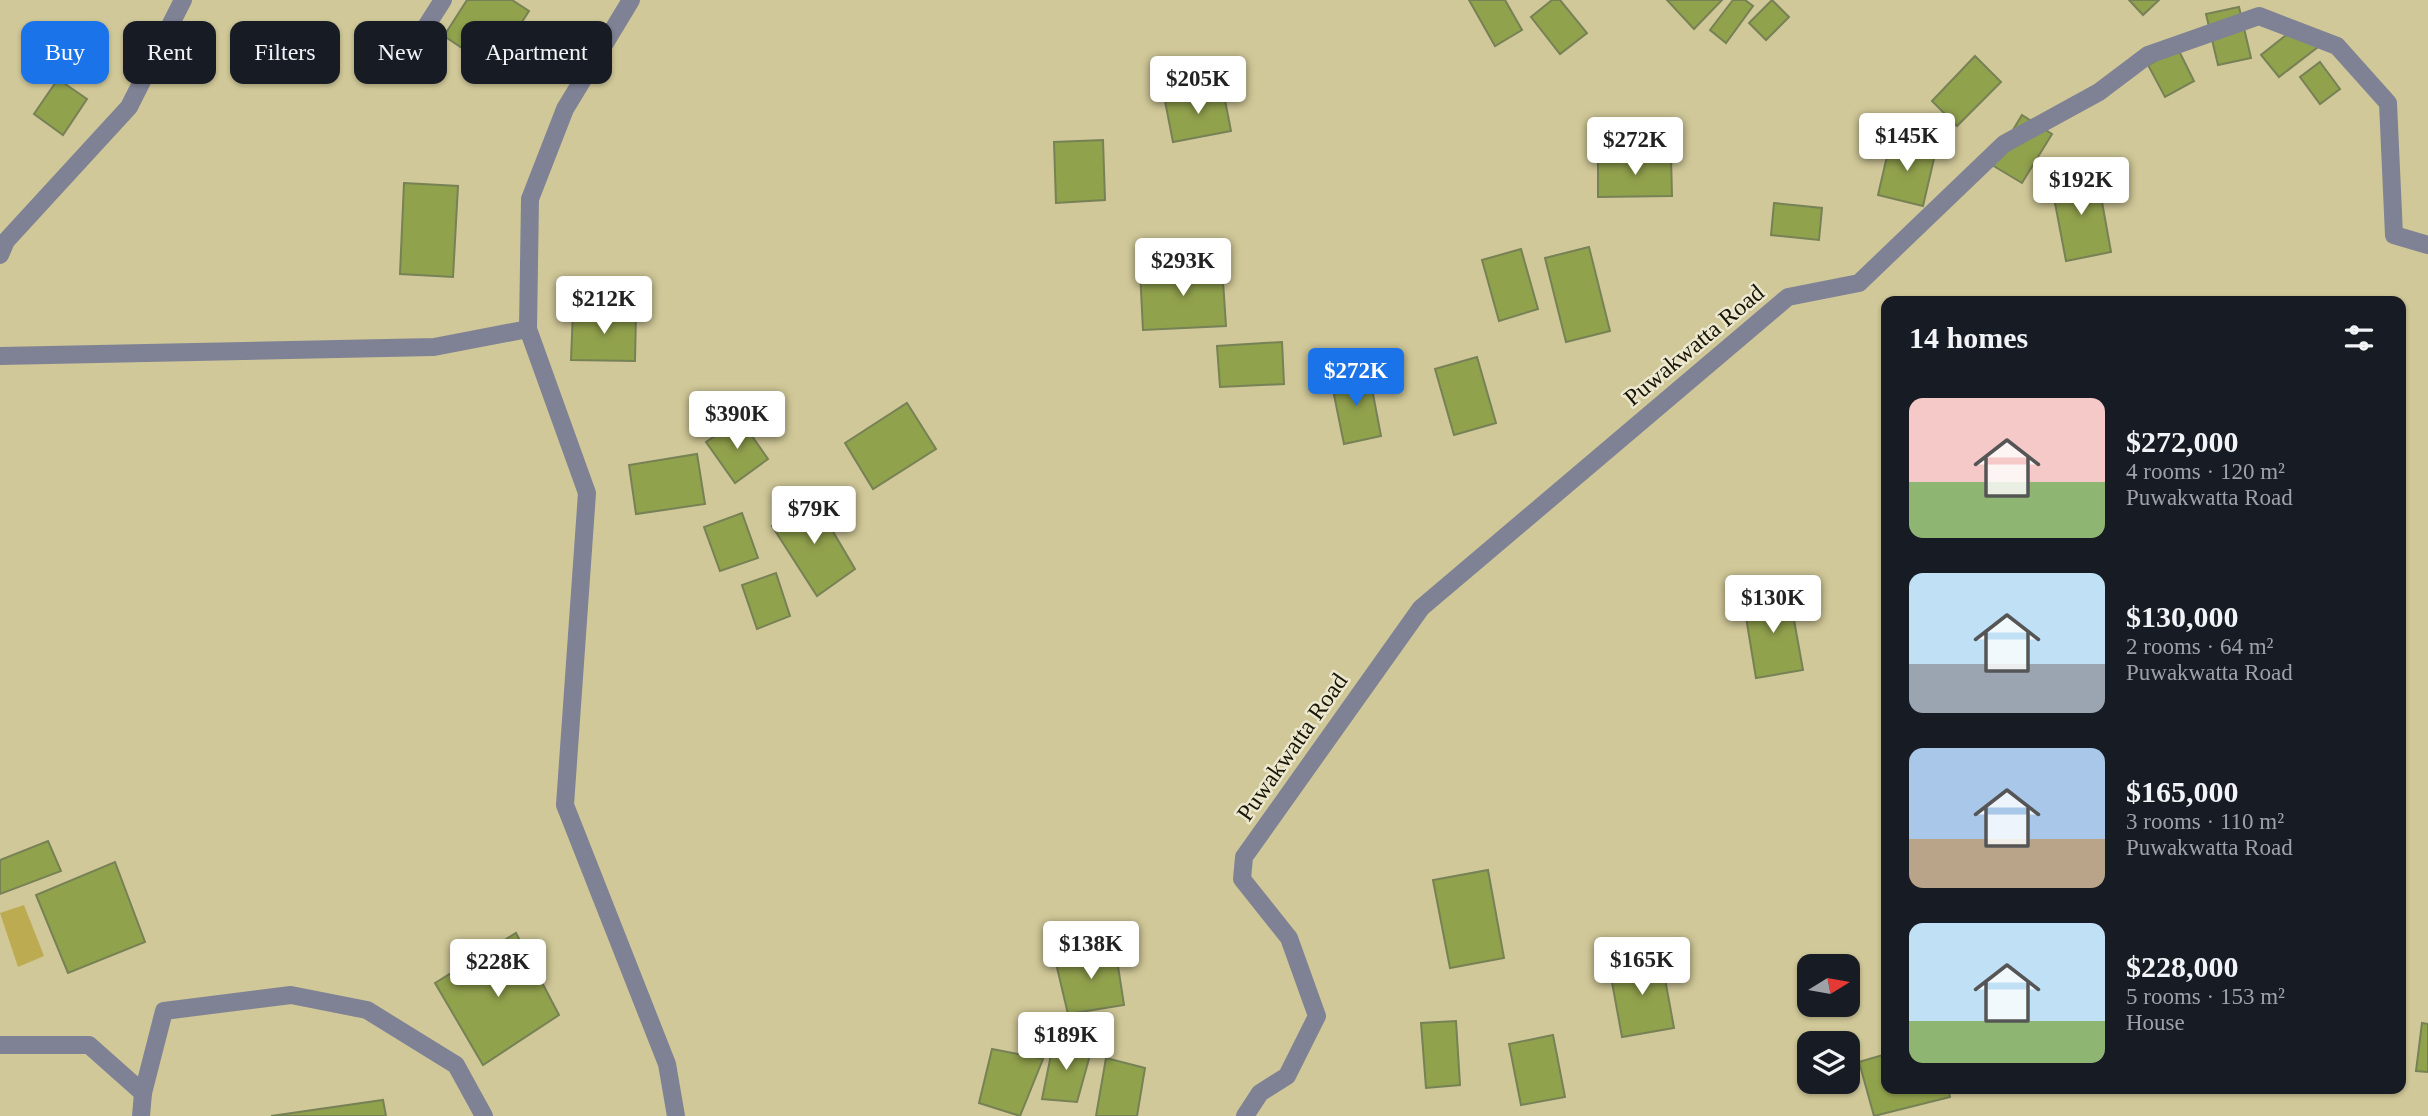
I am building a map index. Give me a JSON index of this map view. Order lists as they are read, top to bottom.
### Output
{
  "streets": {
    "street": ["Puwakwatta Road"]
  },
  "north": "right",
  "page": {
    "chip": [
      "Buy",
      "Rent",
      "Filters",
      "New",
      "Apartment"
    ],
    "price": [
      "$205K",
      "$145K",
      "$272K",
      "$192K",
      "$293K",
      "$212K",
      "$272K",
      "$390K",
      "$79K",
      "$130K",
      "$138K",
      "$165K",
      "$228K",
      "$189K"
    ],
    "heading": "14 homes",
    "list": [
      {
        "name": "$272,000",
        "note": "4 rooms · 120 m² · Puwakwatta Road"
      },
      {
        "name": "$130,000",
        "note": "2 rooms · 64 m² · Puwakwatta Road"
      },
      {
        "name": "$165,000",
        "note": "3 rooms · 110 m² · Puwakwatta Road"
      },
      {
        "name": "$228,000",
        "note": "5 rooms · 153 m² · House"
      }
    ]
  }
}
